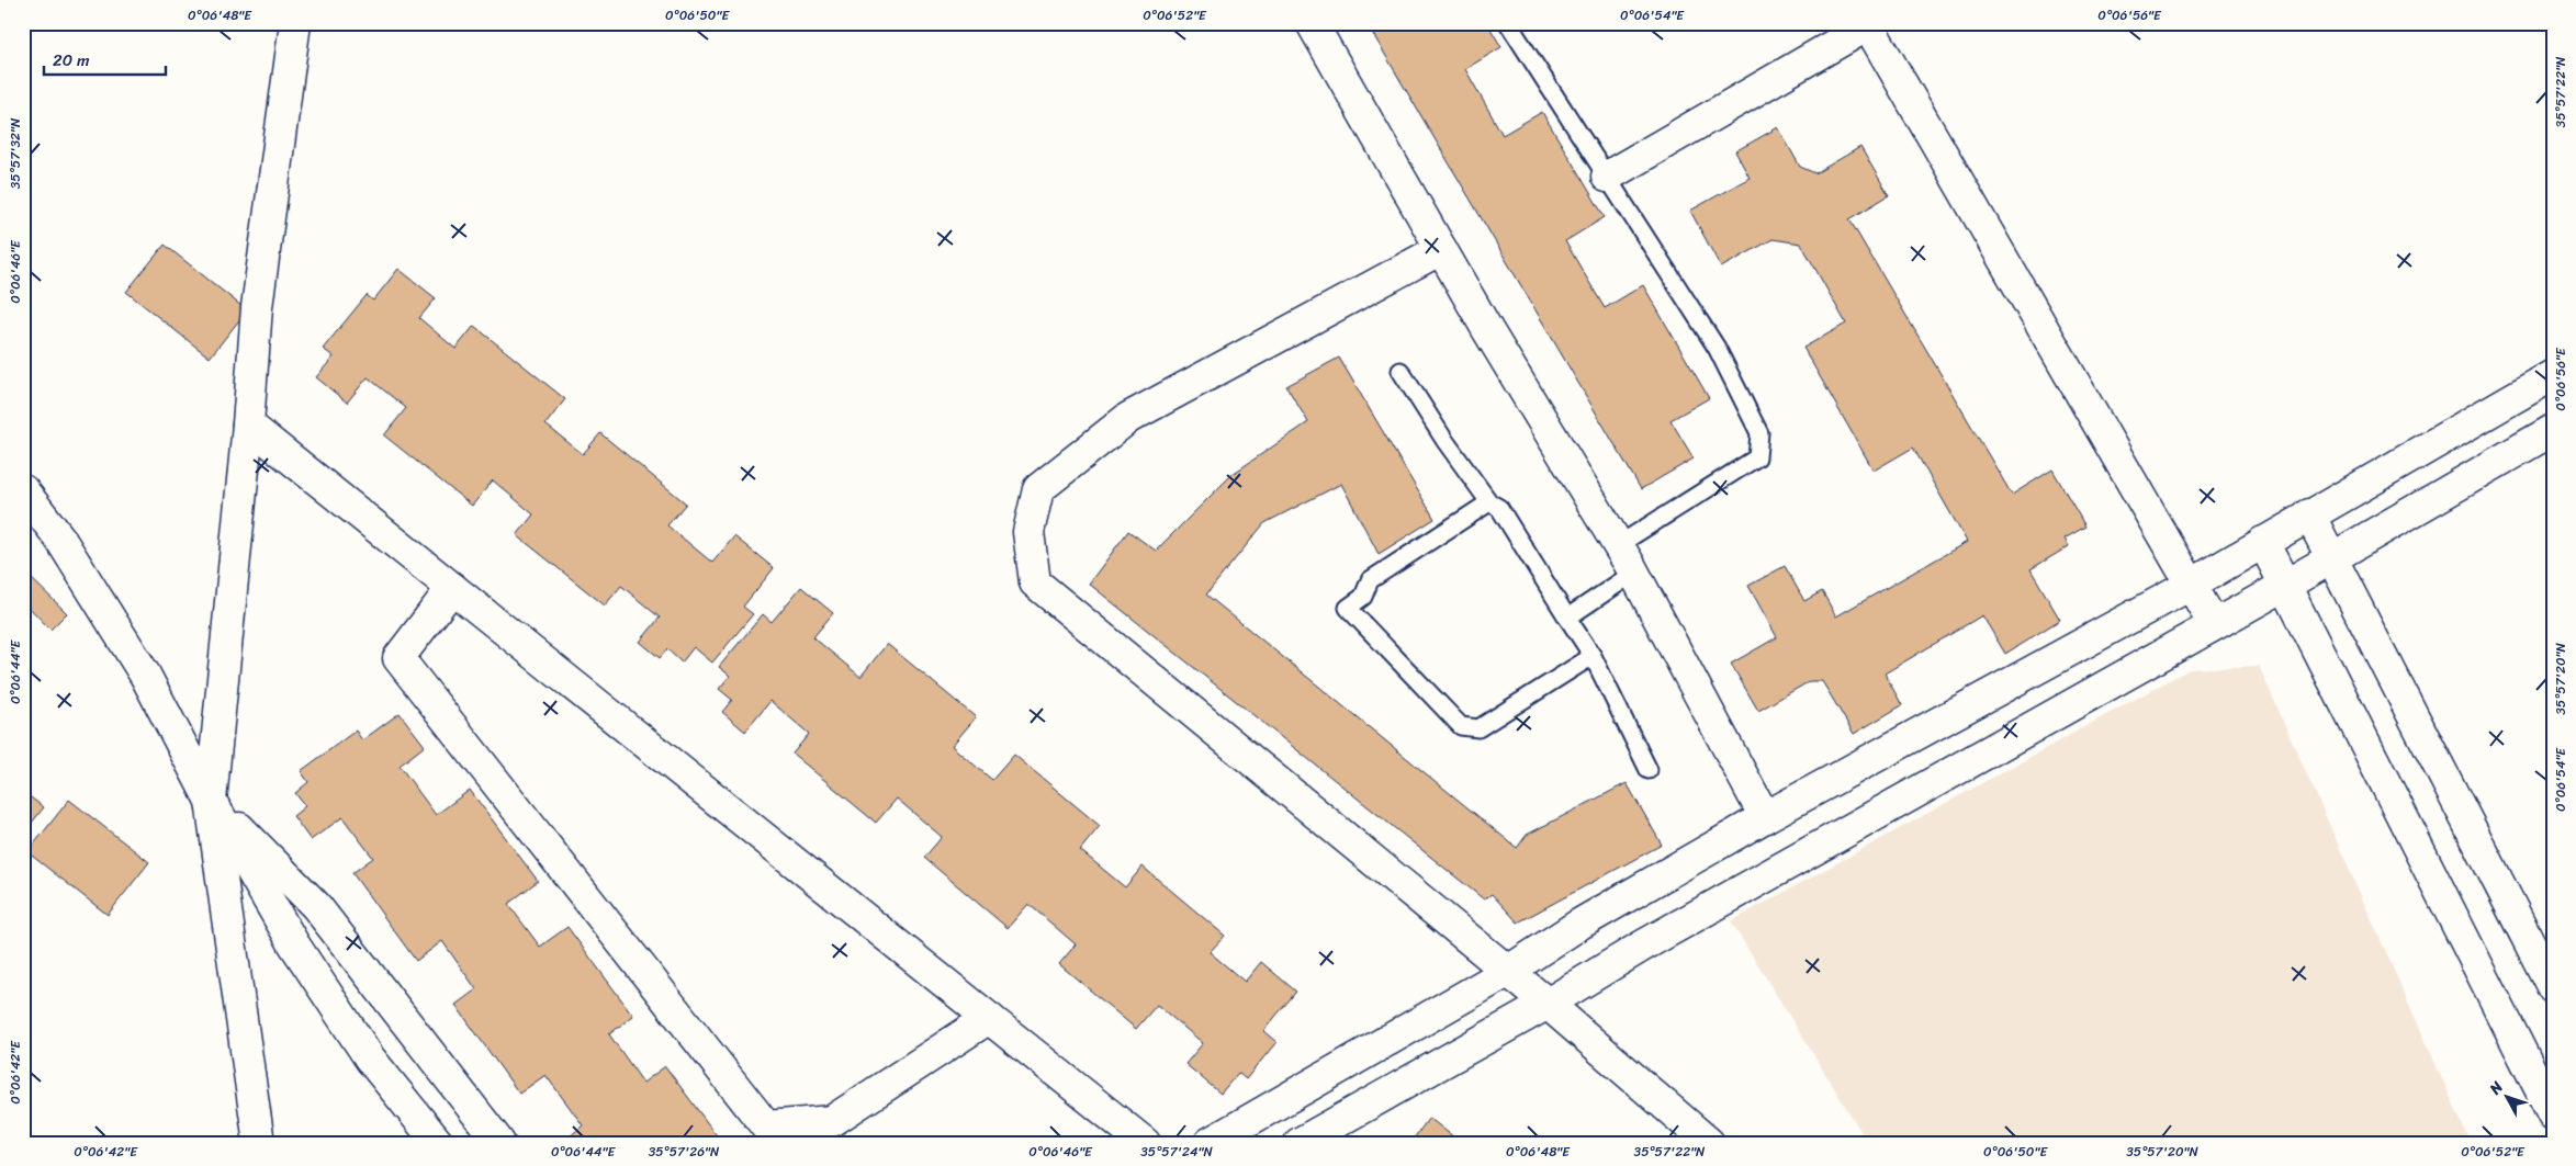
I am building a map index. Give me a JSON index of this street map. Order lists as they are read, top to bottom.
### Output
{
  "scale_bar": "20 m",
  "north": "top left",
  "coordinates": [
    "0°06'48\"E",
    "0°06'50\"E",
    "0°06'52\"E",
    "0°06'54\"E",
    "0°06'56\"E",
    "35°57'22\"N",
    "35°57'32\"N",
    "0°06'46\"E",
    "0°06'44\"E",
    "35°57'20\"N",
    "0°06'42\"E",
    "35°57'26\"N",
    "35°57'24\"N"
  ]
}
